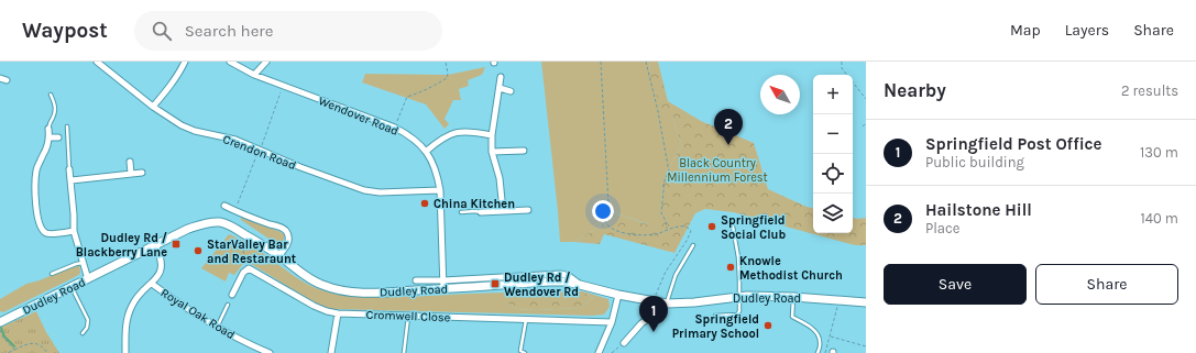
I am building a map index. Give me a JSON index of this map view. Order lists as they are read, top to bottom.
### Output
{
  "streets": {
    "main road": ["Dudley Road"],
    "street": [
      "Wendover Road",
      "Crendon Road",
      "Royal Oak Road",
      "Cromwell Close"
    ]
  },
  "crossings": [
    ["Wendover Road", "Crendon Road"],
    ["Wendover Road", "Dudley Road"]
  ],
  "parks": ["Black Country Millennium Forest"],
  "places": {
    "other": [
      "China Kitchen",
      "Springfield Social Club",
      "StarValley Bar and Restaraunt",
      "Knowle Methodist Church",
      "Springfield Primary School"
    ],
    "transit": ["Dudley Rd / Blackberry Lane", "Dudley Rd / Wendover Rd"]
  },
  "north": "top left",
  "page": {
    "header": "Waypost",
    "search": "Search here",
    "nav": ["Map", "Layers", "Share"],
    "heading": ["Nearby", "2 results"],
    "map_buttons": ["+", "−"],
    "pins": ["2", "1"],
    "list": [
      {
        "mark": "1",
        "name": "Springfield Post Office",
        "note": "Public building",
        "value": "130 m"
      },
      {
        "mark": "2",
        "name": "Hailstone Hill",
        "note": "Place",
        "value": "140 m"
      }
    ],
    "buttons": ["Save", "Share"]
  }
}
